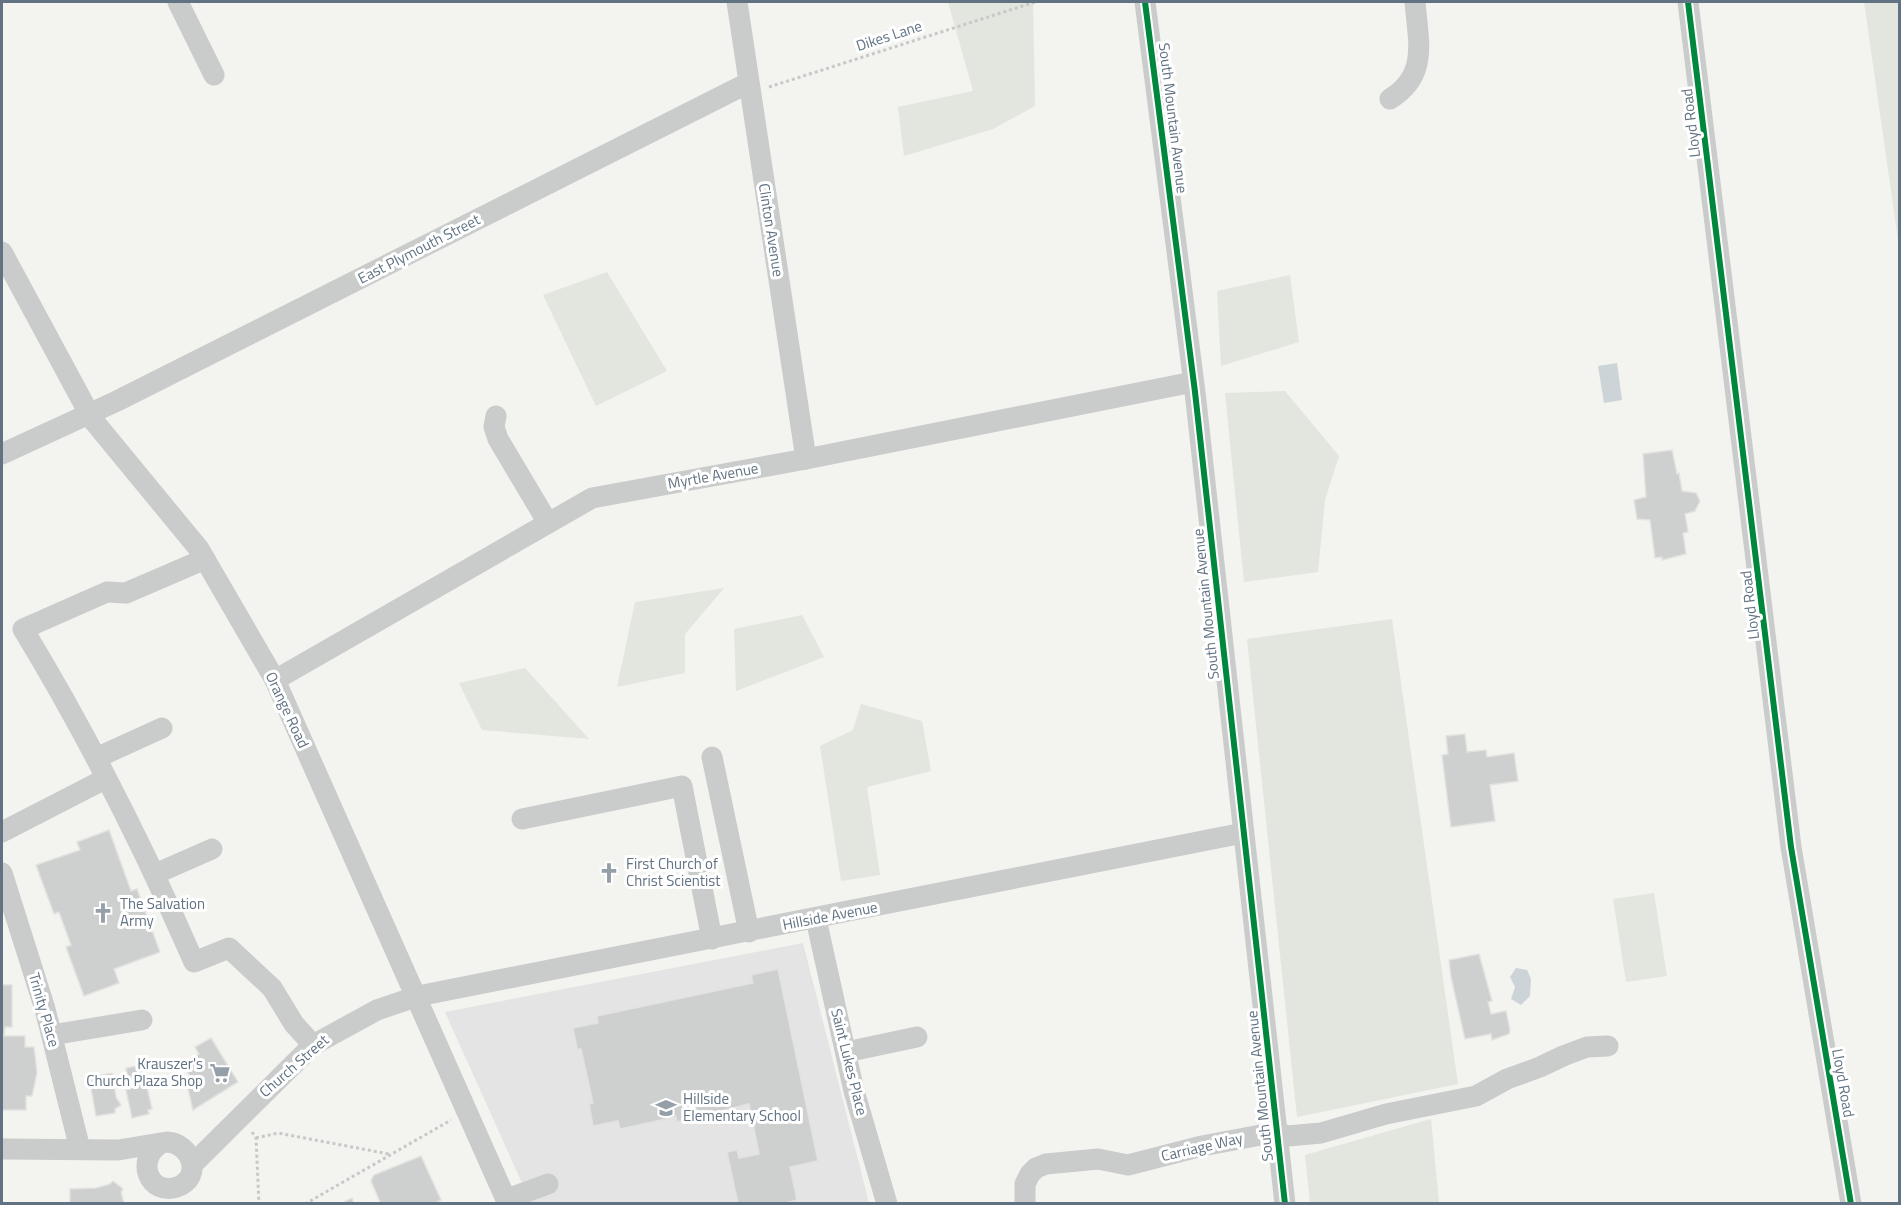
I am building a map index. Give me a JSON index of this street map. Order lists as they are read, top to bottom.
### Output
{
  "streets": {
    "street": [
      "South Mountain Avenue",
      "Lloyd Road",
      "Clinton Avenue",
      "East Plymouth Street",
      "Myrtle Avenue",
      "Orange Road",
      "Hillside Avenue",
      "Trinity Place",
      "Saint Lukes Place",
      "Church Street",
      "Carriage Way"
    ],
    "path": ["Dikes Lane"]
  },
  "crossings": [
    ["Dikes Lane", "Clinton Avenue"],
    ["Dikes Lane", "East Plymouth Street"],
    ["South Mountain Avenue", "Myrtle Avenue"],
    ["South Mountain Avenue", "Hillside Avenue"],
    ["South Mountain Avenue", "Carriage Way"],
    ["Clinton Avenue", "East Plymouth Street"],
    ["Clinton Avenue", "Myrtle Avenue"],
    ["East Plymouth Street", "Orange Road"],
    ["Myrtle Avenue", "Orange Road"],
    ["Orange Road", "Hillside Avenue"],
    ["Orange Road", "Church Street"],
    ["Hillside Avenue", "Saint Lukes Place"],
    ["Hillside Avenue", "Church Street"],
    ["Trinity Place", "Church Street"]
  ],
  "places": {
    "church": ["First Church of Christ Scientist", "The Salvation Army"],
    "supermarket": ["Krauszer's Church Plaza Shop"],
    "school or university": ["Hillside Elementary School"]
  }
}
